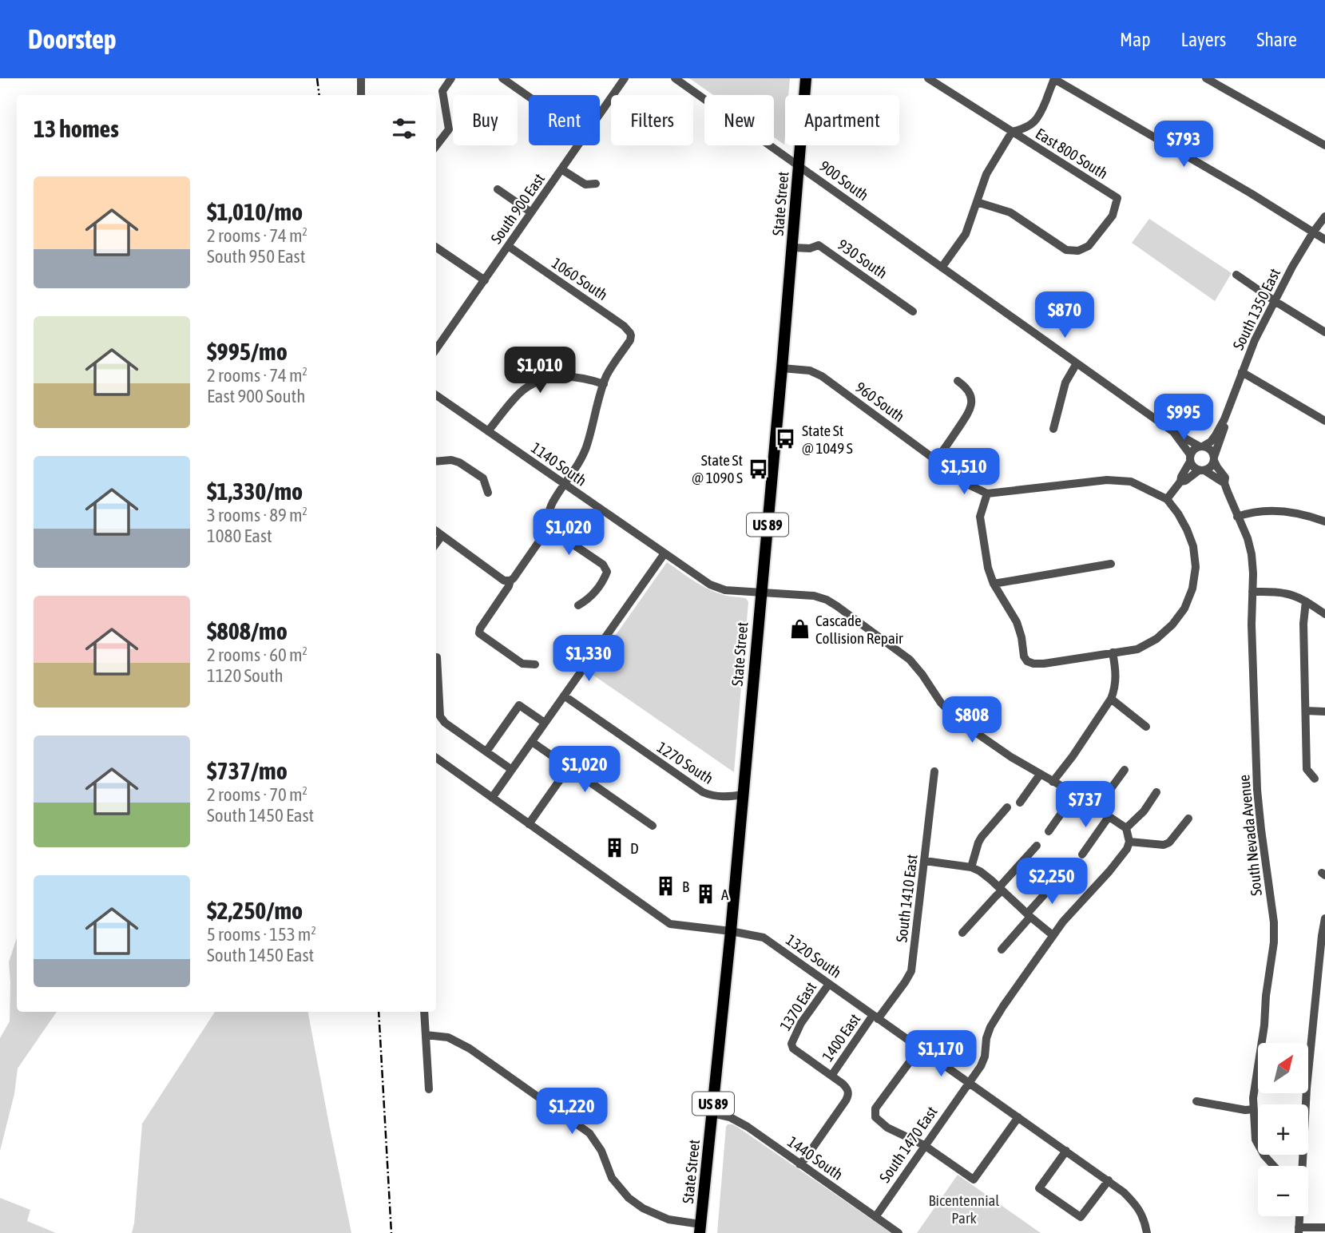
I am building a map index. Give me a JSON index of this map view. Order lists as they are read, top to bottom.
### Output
{
  "streets": {
    "main road": ["State Street", "US 89"],
    "street": [
      "East 800 South",
      "900 South",
      "South 900 East",
      "930 South",
      "1060 South",
      "South 1350 East",
      "960 South",
      "1140 South",
      "1270 South",
      "South Nevada Avenue",
      "South 1410 East",
      "1320 South",
      "1370 East",
      "1400 East",
      "South 1470 East",
      "1440 South"
    ]
  },
  "crossings": [
    ["900 South", "State Street"],
    ["State Street", "930 South"],
    ["State Street", "960 South"],
    ["State Street", "1140 South"],
    ["State Street", "1270 South"],
    ["State Street", "1320 South"],
    ["State Street", "1440 South"],
    ["South 900 East", "1060 South"],
    ["South 1350 East", "South Nevada Avenue"],
    ["South 1410 East", "1320 South"],
    ["South 1410 East", "1400 East"],
    ["1320 South", "1370 East"],
    ["1320 South", "1400 East"],
    ["1320 South", "South 1470 East"],
    ["1370 East", "1400 East"],
    ["South 1470 East", "1440 South"]
  ],
  "parks": ["Bicentennial Park"],
  "places": {
    "bus stop": ["State St @ 1049 S", "State St @ 1090 S"],
    "shop": ["Cascade Collision Repair"],
    "building": ["D", "B", "A"]
  },
  "north": "top right",
  "page": {
    "header": "Doorstep",
    "nav": ["Map", "Layers", "Share"],
    "chip": [
      "Buy",
      "Rent",
      "Filters",
      "New",
      "Apartment"
    ],
    "heading": "13 homes",
    "price": [
      "$793",
      "$870",
      "$1,010",
      "$995",
      "$1,510",
      "$1,020",
      "$1,330",
      "$808",
      "$1,020",
      "$737",
      "$2,250",
      "$1,170",
      "$1,220"
    ],
    "list": [
      {
        "name": "$1,010/mo",
        "note": "2 rooms · 74 m² · South 950 East"
      },
      {
        "name": "$995/mo",
        "note": "2 rooms · 74 m² · East 900 South"
      },
      {
        "name": "$1,330/mo",
        "note": "3 rooms · 89 m² · 1080 East"
      },
      {
        "name": "$808/mo",
        "note": "2 rooms · 60 m² · 1120 South"
      },
      {
        "name": "$737/mo",
        "note": "2 rooms · 70 m² · South 1450 East"
      },
      {
        "name": "$2,250/mo",
        "note": "5 rooms · 153 m² · South 1450 East"
      }
    ],
    "map_buttons": ["+", "−"]
  }
}
